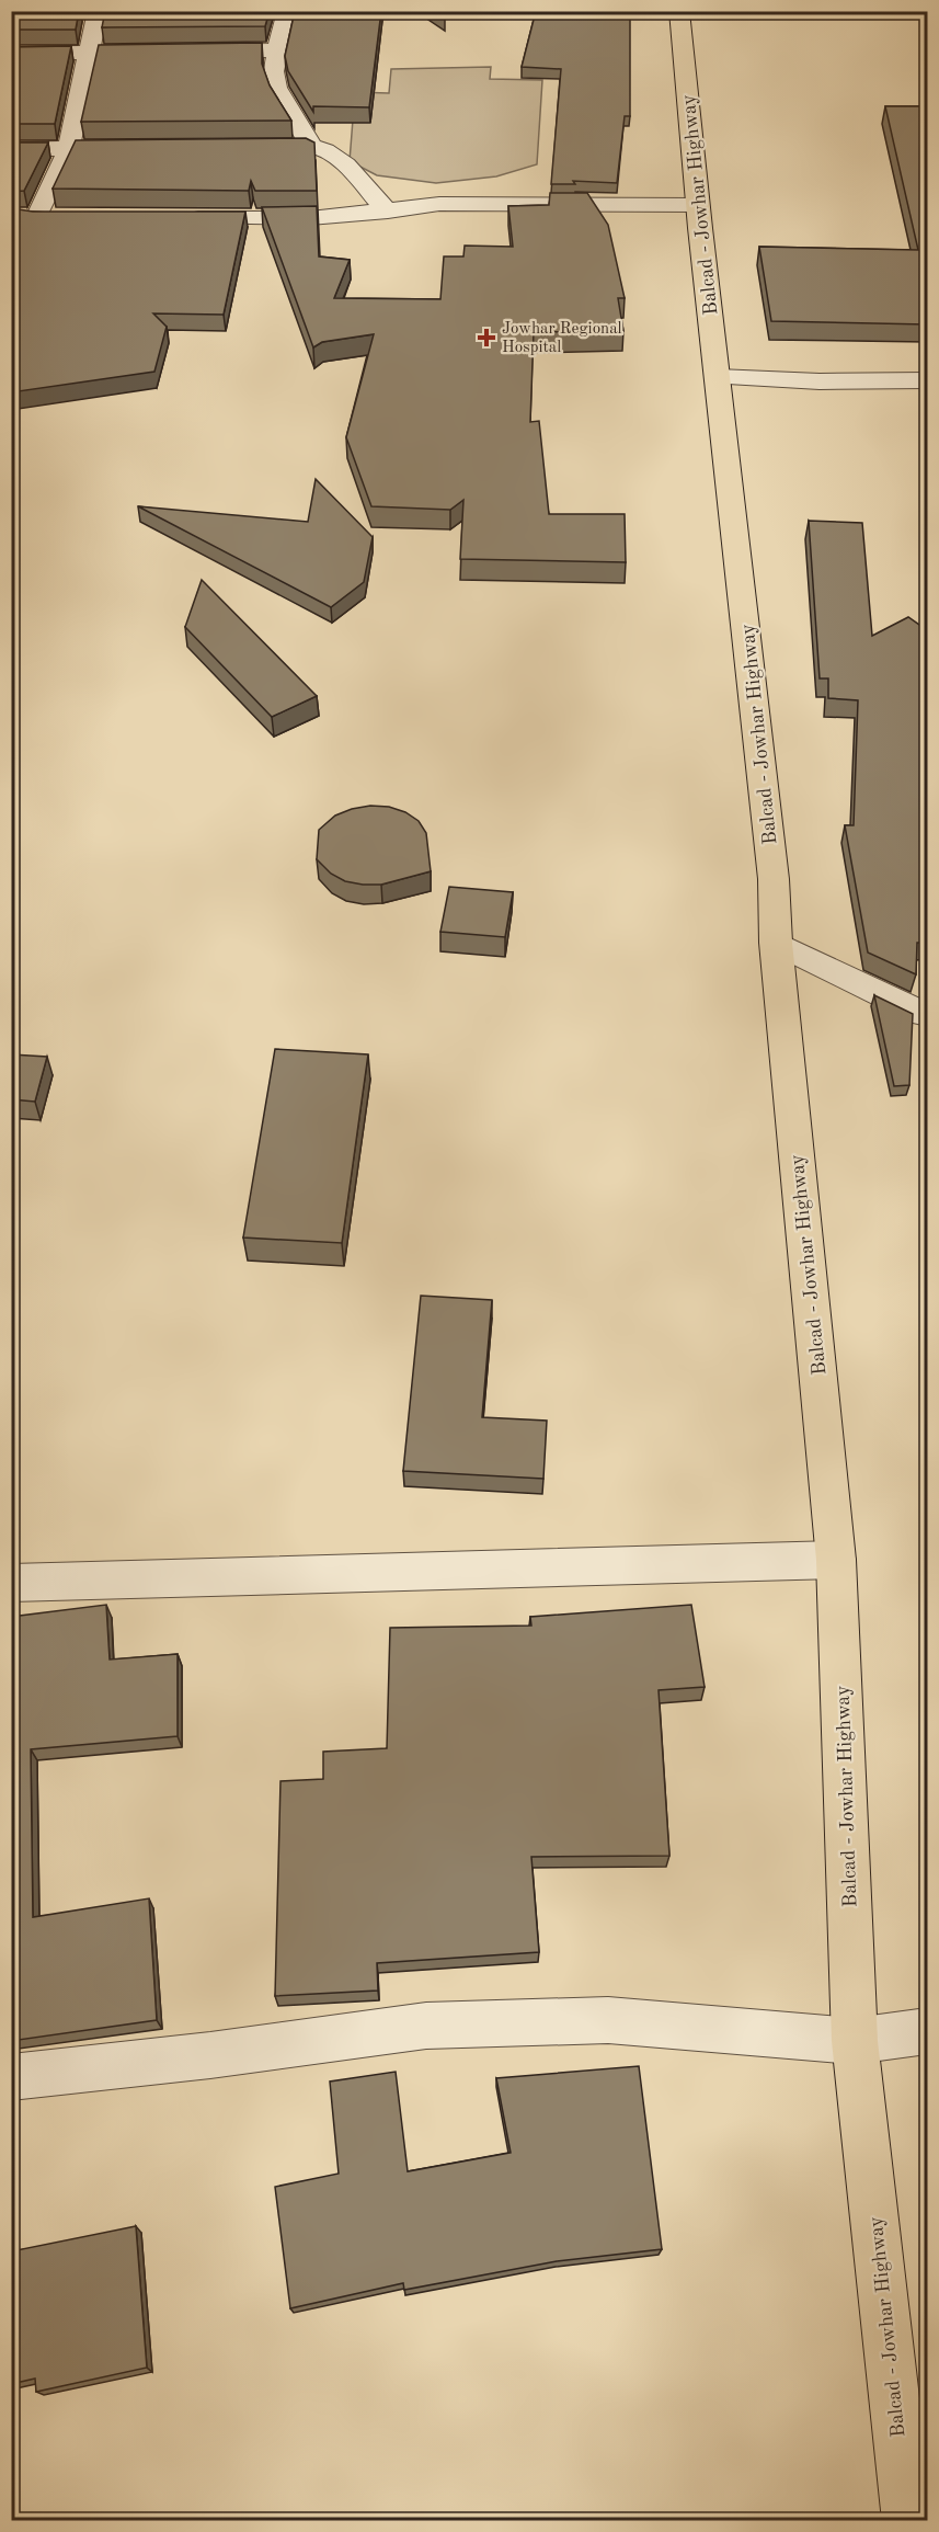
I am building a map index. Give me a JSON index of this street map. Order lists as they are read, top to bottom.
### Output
{
  "streets": {
    "main road": ["Balcad - Jowhar Highway"]
  },
  "places": {
    "health": ["Jowhar Regional Hospital"]
  }
}
